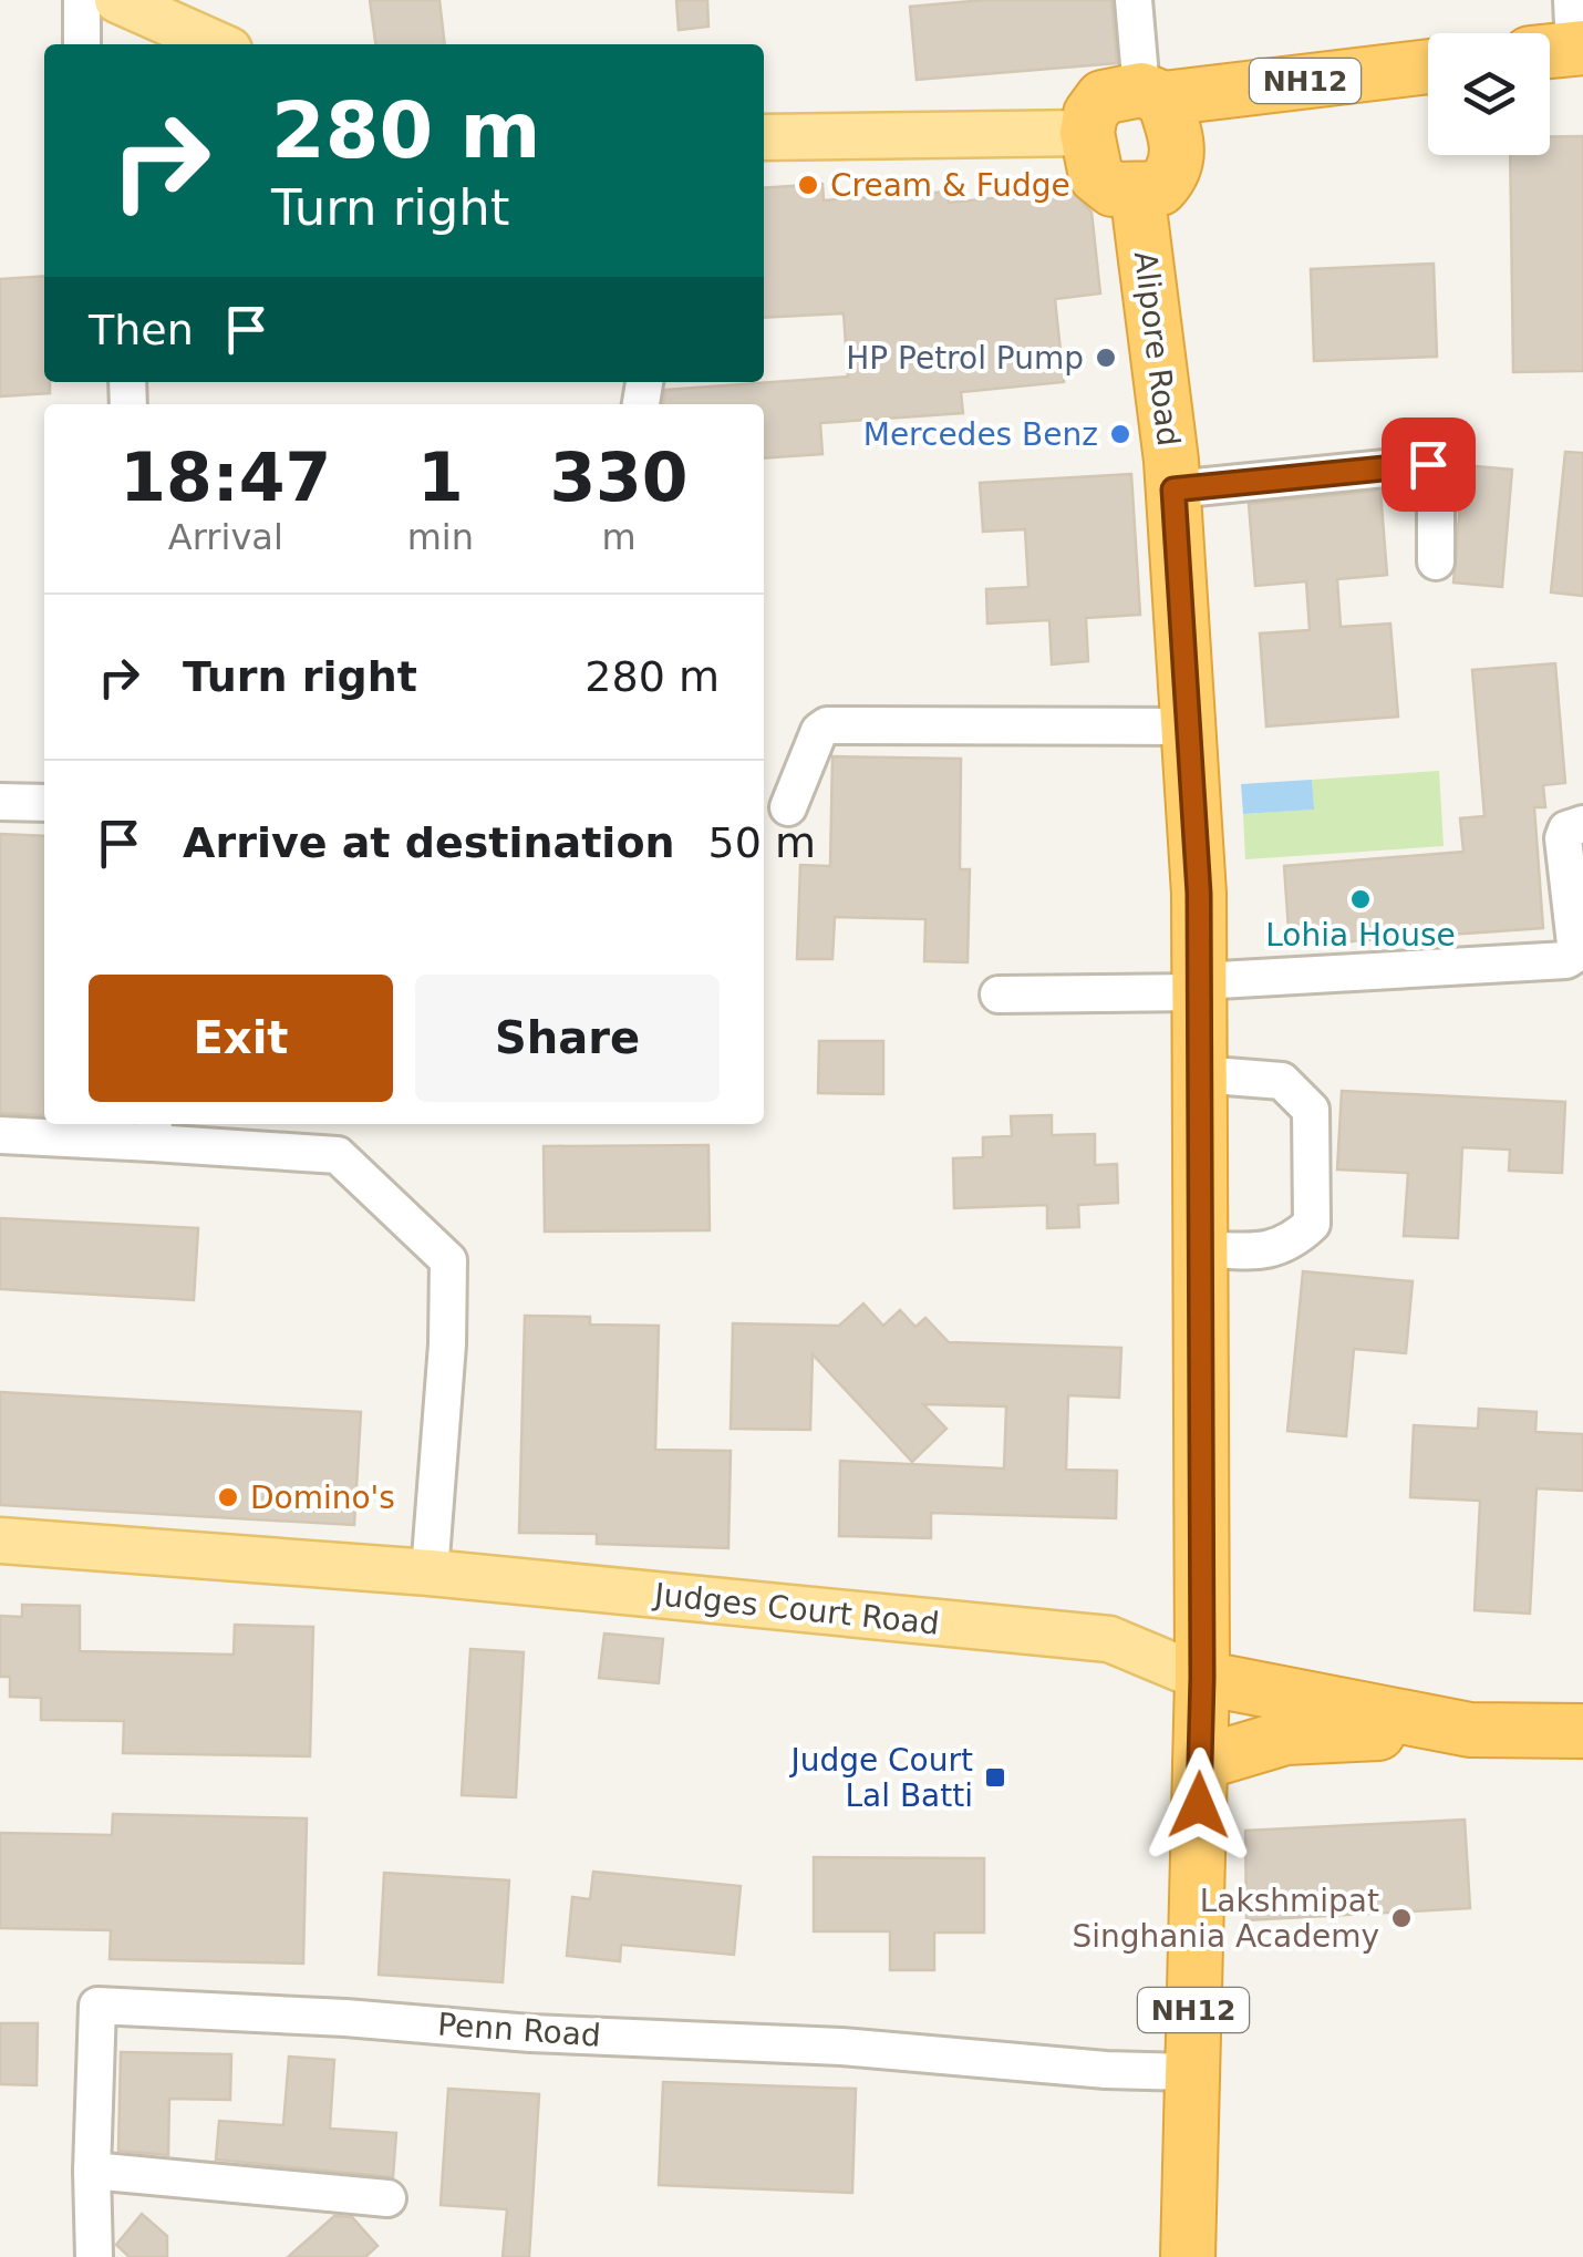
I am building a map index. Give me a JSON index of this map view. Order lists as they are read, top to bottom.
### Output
{
  "streets": {
    "highway": ["NH12", "Alipore Road", "Judges Court Road"],
    "street": ["Penn Road"]
  },
  "crossings": [
    ["NH12", "Alipore Road"],
    ["Alipore Road", "Judges Court Road"],
    ["Alipore Road", "Penn Road"]
  ],
  "places": {
    "other": [
      "Cream & Fudge",
      "HP Petrol Pump",
      "Mercedes Benz",
      "Lohia House",
      "Domino's",
      "Lakshmipat Singhania Academy"
    ],
    "transit": ["Judge Court Lal Batti"]
  },
  "page": {
    "turn": ["280 m", "Turn right"],
    "then": "Then",
    "eta": [
      "18:47",
      "Arrival",
      "1",
      "min",
      "330",
      "m"
    ],
    "list": [
      {
        "name": "Turn right",
        "value": "280 m"
      },
      {
        "name": "Arrive at destination",
        "value": "50 m"
      }
    ],
    "buttons": ["Exit", "Share"]
  }
}
